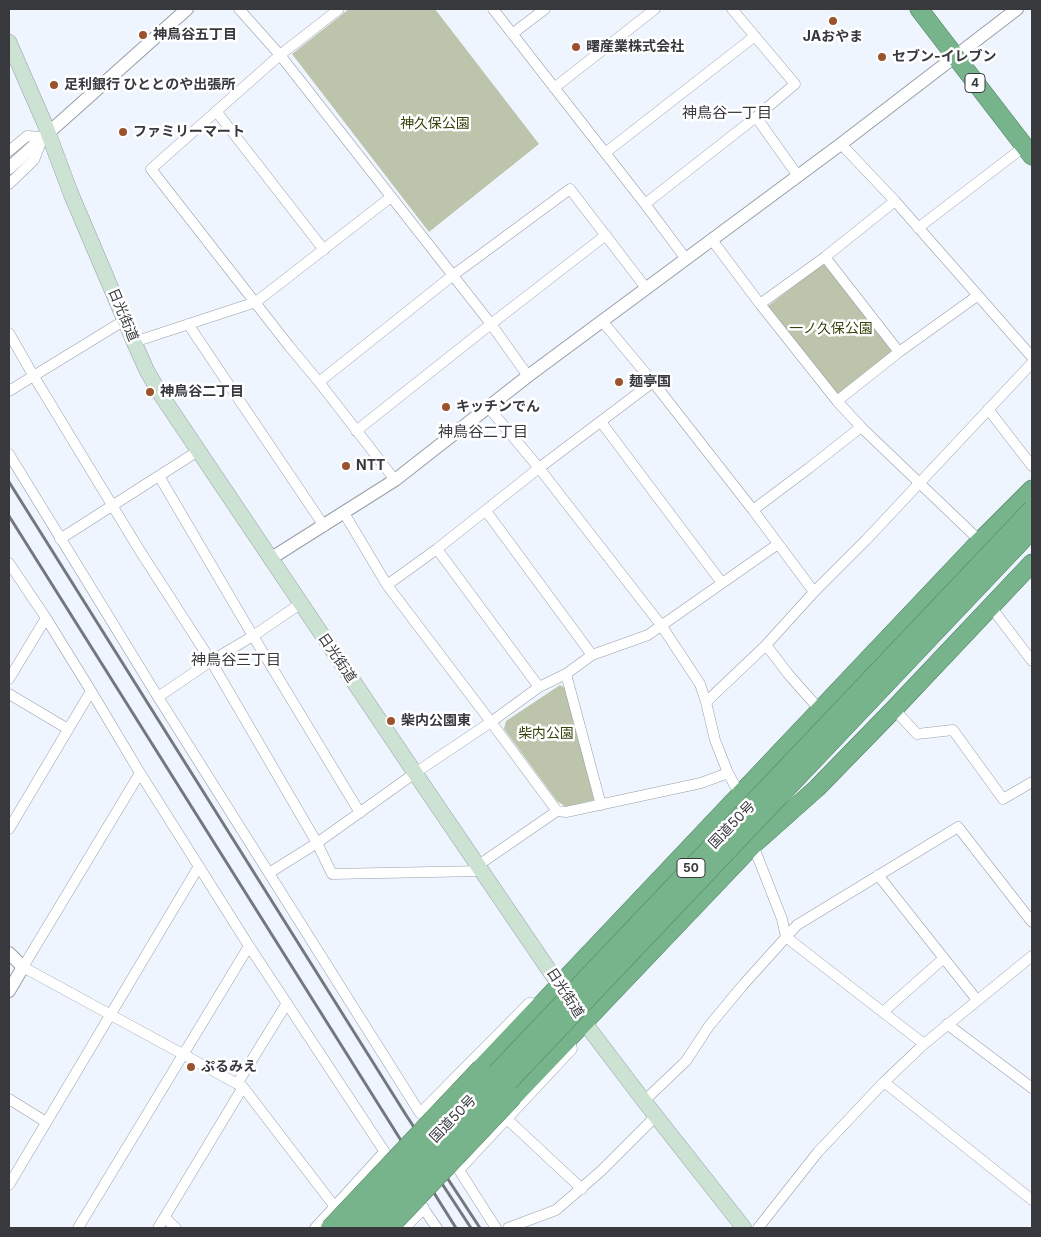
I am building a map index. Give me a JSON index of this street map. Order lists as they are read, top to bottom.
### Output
{
  "streets": {
    "highway": ["4", "国道50号", "50"],
    "main road": ["日光街道"]
  },
  "districts": ["神鳥谷一丁目", "神鳥谷二丁目", "神鳥谷三丁目"],
  "parks": ["神久保公園", "一ノ久保公園", "柴内公園"],
  "places": [
    "JAおやま",
    "神鳥谷五丁目",
    "曙産業株式会社",
    "セブン-イレブン",
    "足利銀行 ひととのや出張所",
    "ファミリーマート",
    "麺亭国",
    "神鳥谷二丁目",
    "キッチンでん",
    "NTT",
    "柴内公園東",
    "ぷるみえ"
  ]
}
